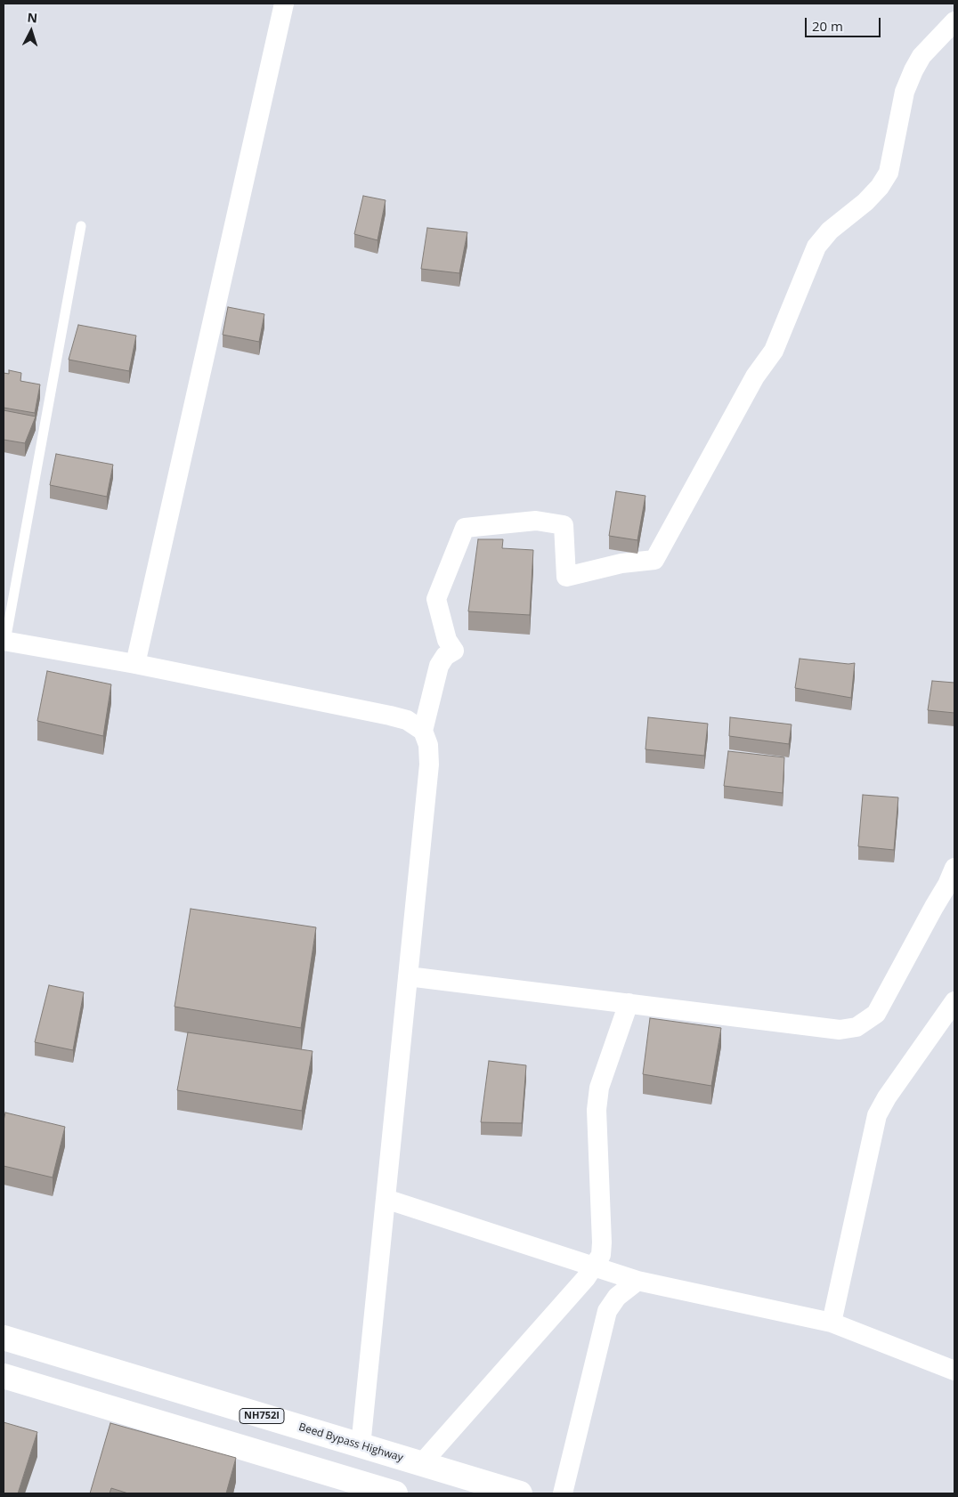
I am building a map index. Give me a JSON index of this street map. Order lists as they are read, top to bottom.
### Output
{
  "streets": {
    "highway": ["NH752I", "Beed Bypass Highway"]
  },
  "scale_bar": "20 m",
  "north": "top"
}
